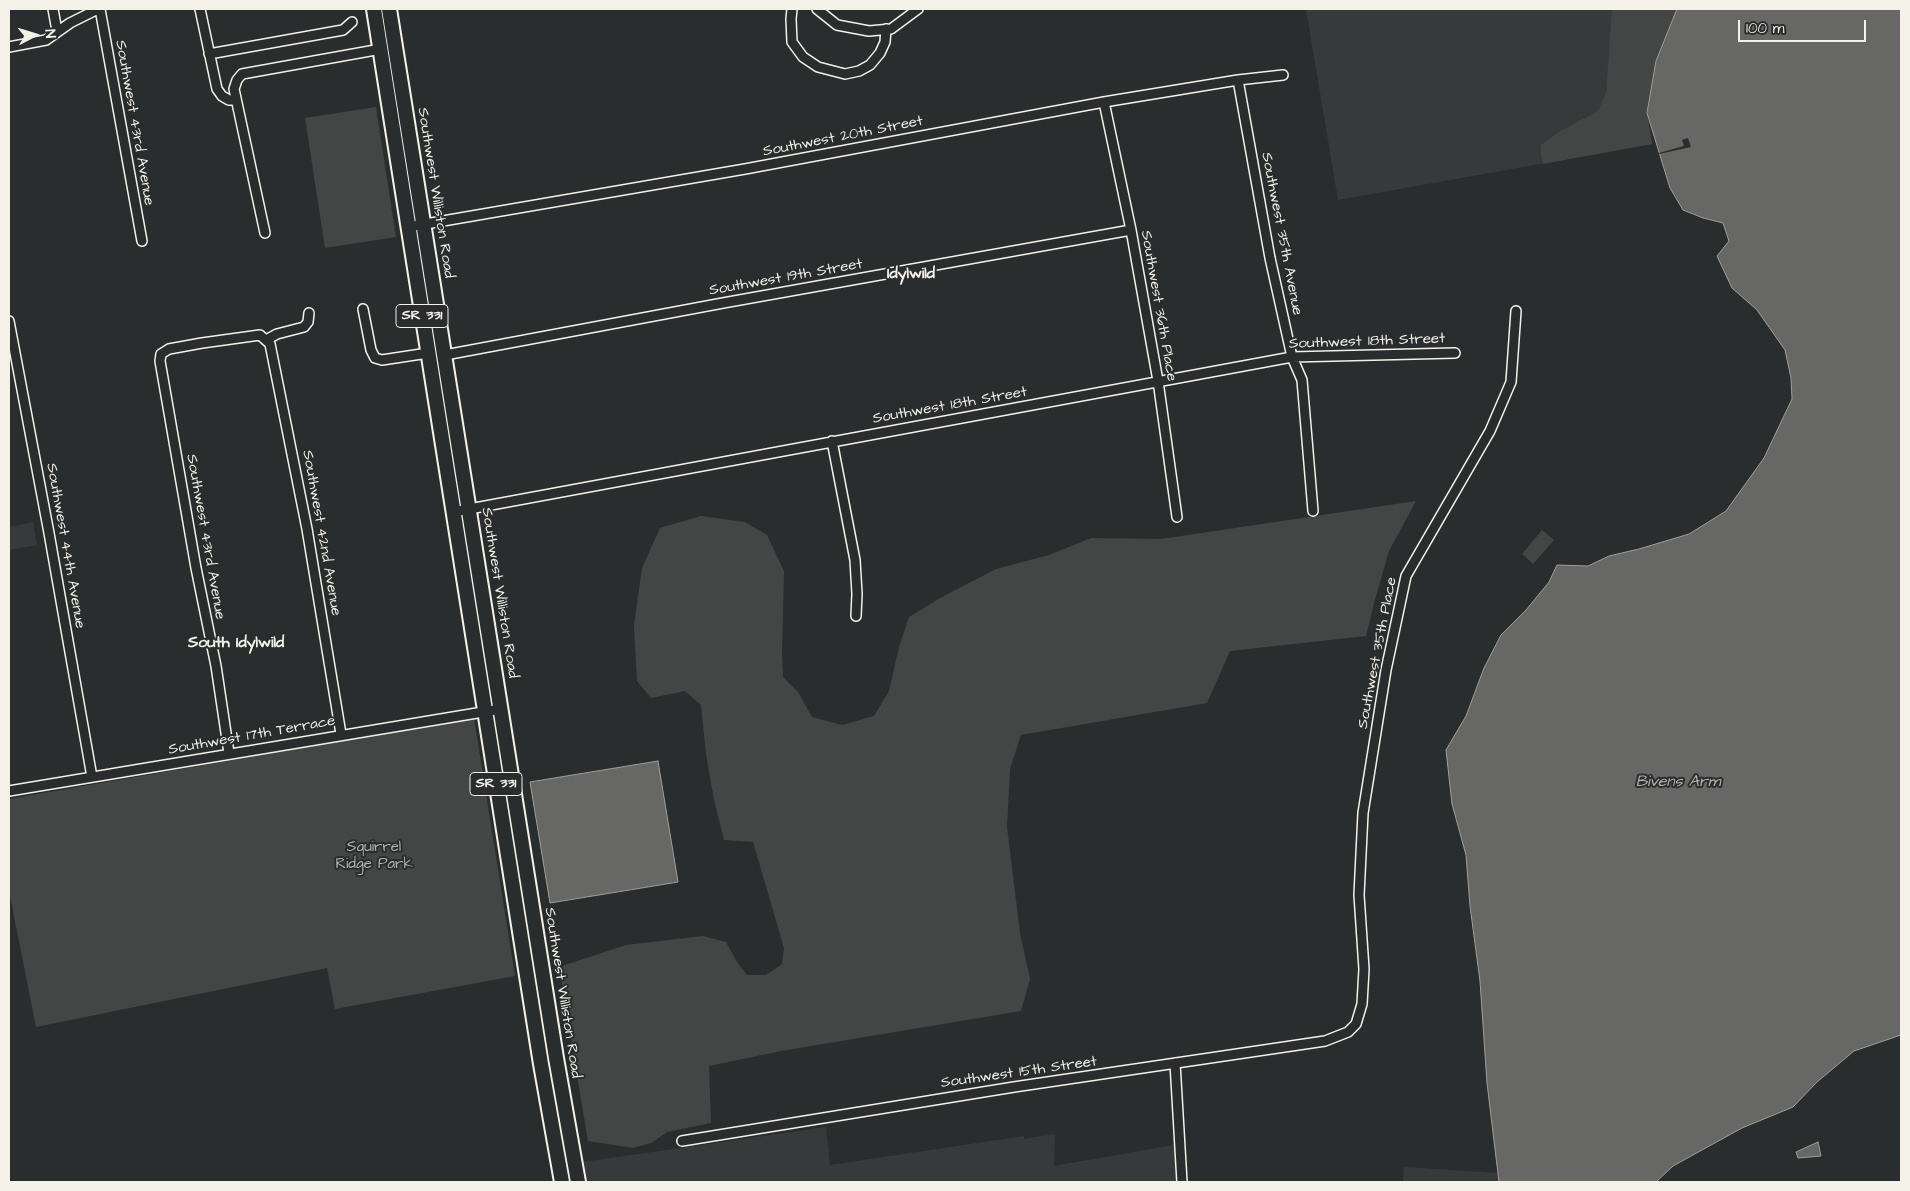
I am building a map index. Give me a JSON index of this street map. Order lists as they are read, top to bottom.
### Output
{
  "streets": {
    "highway": ["Southwest Williston Road", "SR 331"],
    "street": [
      "Southwest 43rd Avenue",
      "Southwest 20th Street",
      "Southwest 35th Avenue",
      "Southwest 19th Street",
      "Southwest 36th Place",
      "Southwest 18th Street",
      "Southwest 42nd Avenue",
      "Southwest 44th Avenue",
      "Southwest 35th Place",
      "Southwest 17th Terrace",
      "Southwest 15th Street"
    ]
  },
  "crossings": [
    ["Southwest 43rd Avenue", "Southwest 42nd Avenue"],
    ["Southwest 43rd Avenue", "Southwest 17th Terrace"],
    ["Southwest 20th Street", "Southwest Williston Road"],
    ["Southwest 20th Street", "Southwest 35th Avenue"],
    ["Southwest 20th Street", "Southwest 36th Place"],
    ["Southwest Williston Road", "Southwest 19th Street"],
    ["Southwest Williston Road", "Southwest 18th Street"],
    ["Southwest Williston Road", "Southwest 17th Terrace"],
    ["Southwest 35th Avenue", "Southwest 18th Street"],
    ["Southwest 19th Street", "Southwest 36th Place"],
    ["Southwest 36th Place", "Southwest 18th Street"],
    ["Southwest 42nd Avenue", "Southwest 17th Terrace"],
    ["Southwest 44th Avenue", "Southwest 17th Terrace"],
    ["Southwest 35th Place", "Southwest 15th Street"]
  ],
  "districts": ["Idylwild", "South Idylwild"],
  "water": ["Bivens Arm"],
  "parks": ["Squirrel Ridge Park"],
  "scale_bar": "100 m",
  "north": "right"
}
